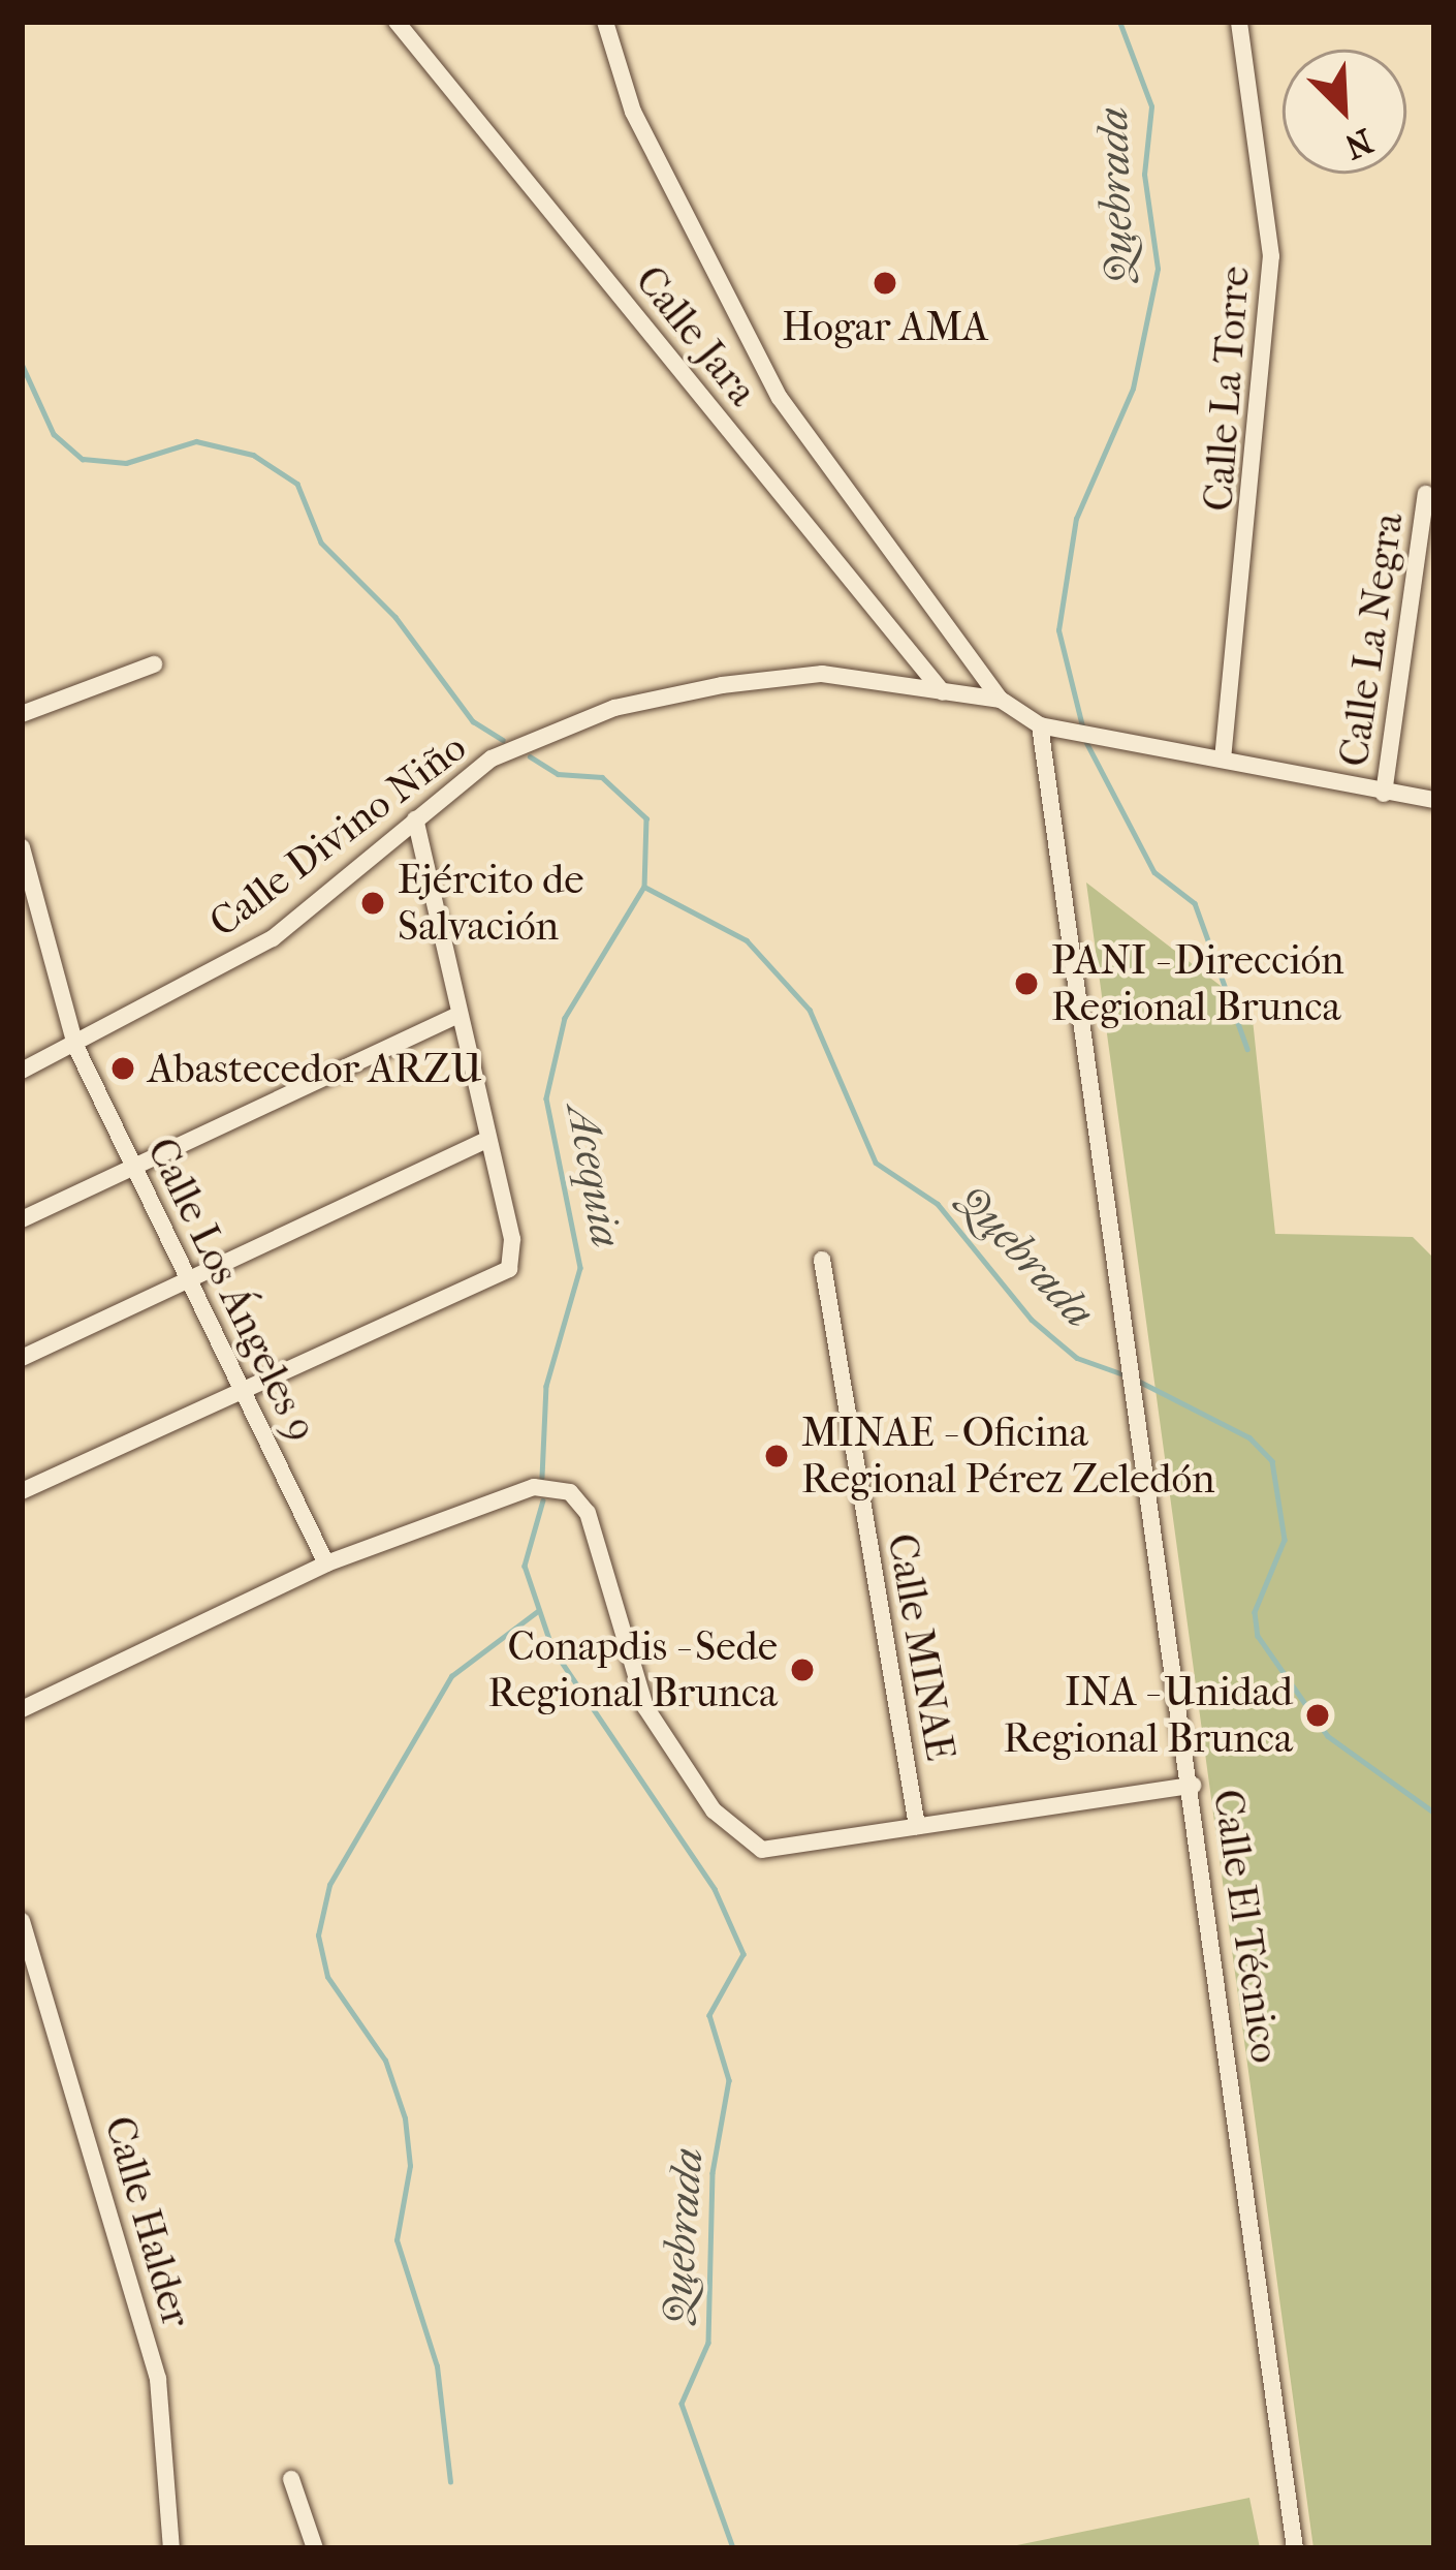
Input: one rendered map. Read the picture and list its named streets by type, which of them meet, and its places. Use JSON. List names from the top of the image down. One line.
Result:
{"streets":{"street":["Calle Jara","Calle La Torre","Calle La Negra","Calle Divino Niño","Calle Los Ángeles 9","Calle MINAE","Calle El Técnico","Calle Halder"]},"crossings":[["Calle Jara","Calle Divino Niño"],["Calle La Torre","Calle Divino Niño"],["Calle La Negra","Calle Divino Niño"],["Calle Divino Niño","Calle Los Ángeles 9"],["Calle Divino Niño","Calle El Técnico"]],"water":["Quebrada","Acequia"],"places":["Hogar AMA","Ejército de Salvación","PANI - Dirección Regional Brunca","Abastecedor ARZU","MINAE - Oficina Regional Pérez Zeledón","Conapdis - Sede Regional Brunca","INA - Unidad Regional Brunca"],"north":"bottom right"}
